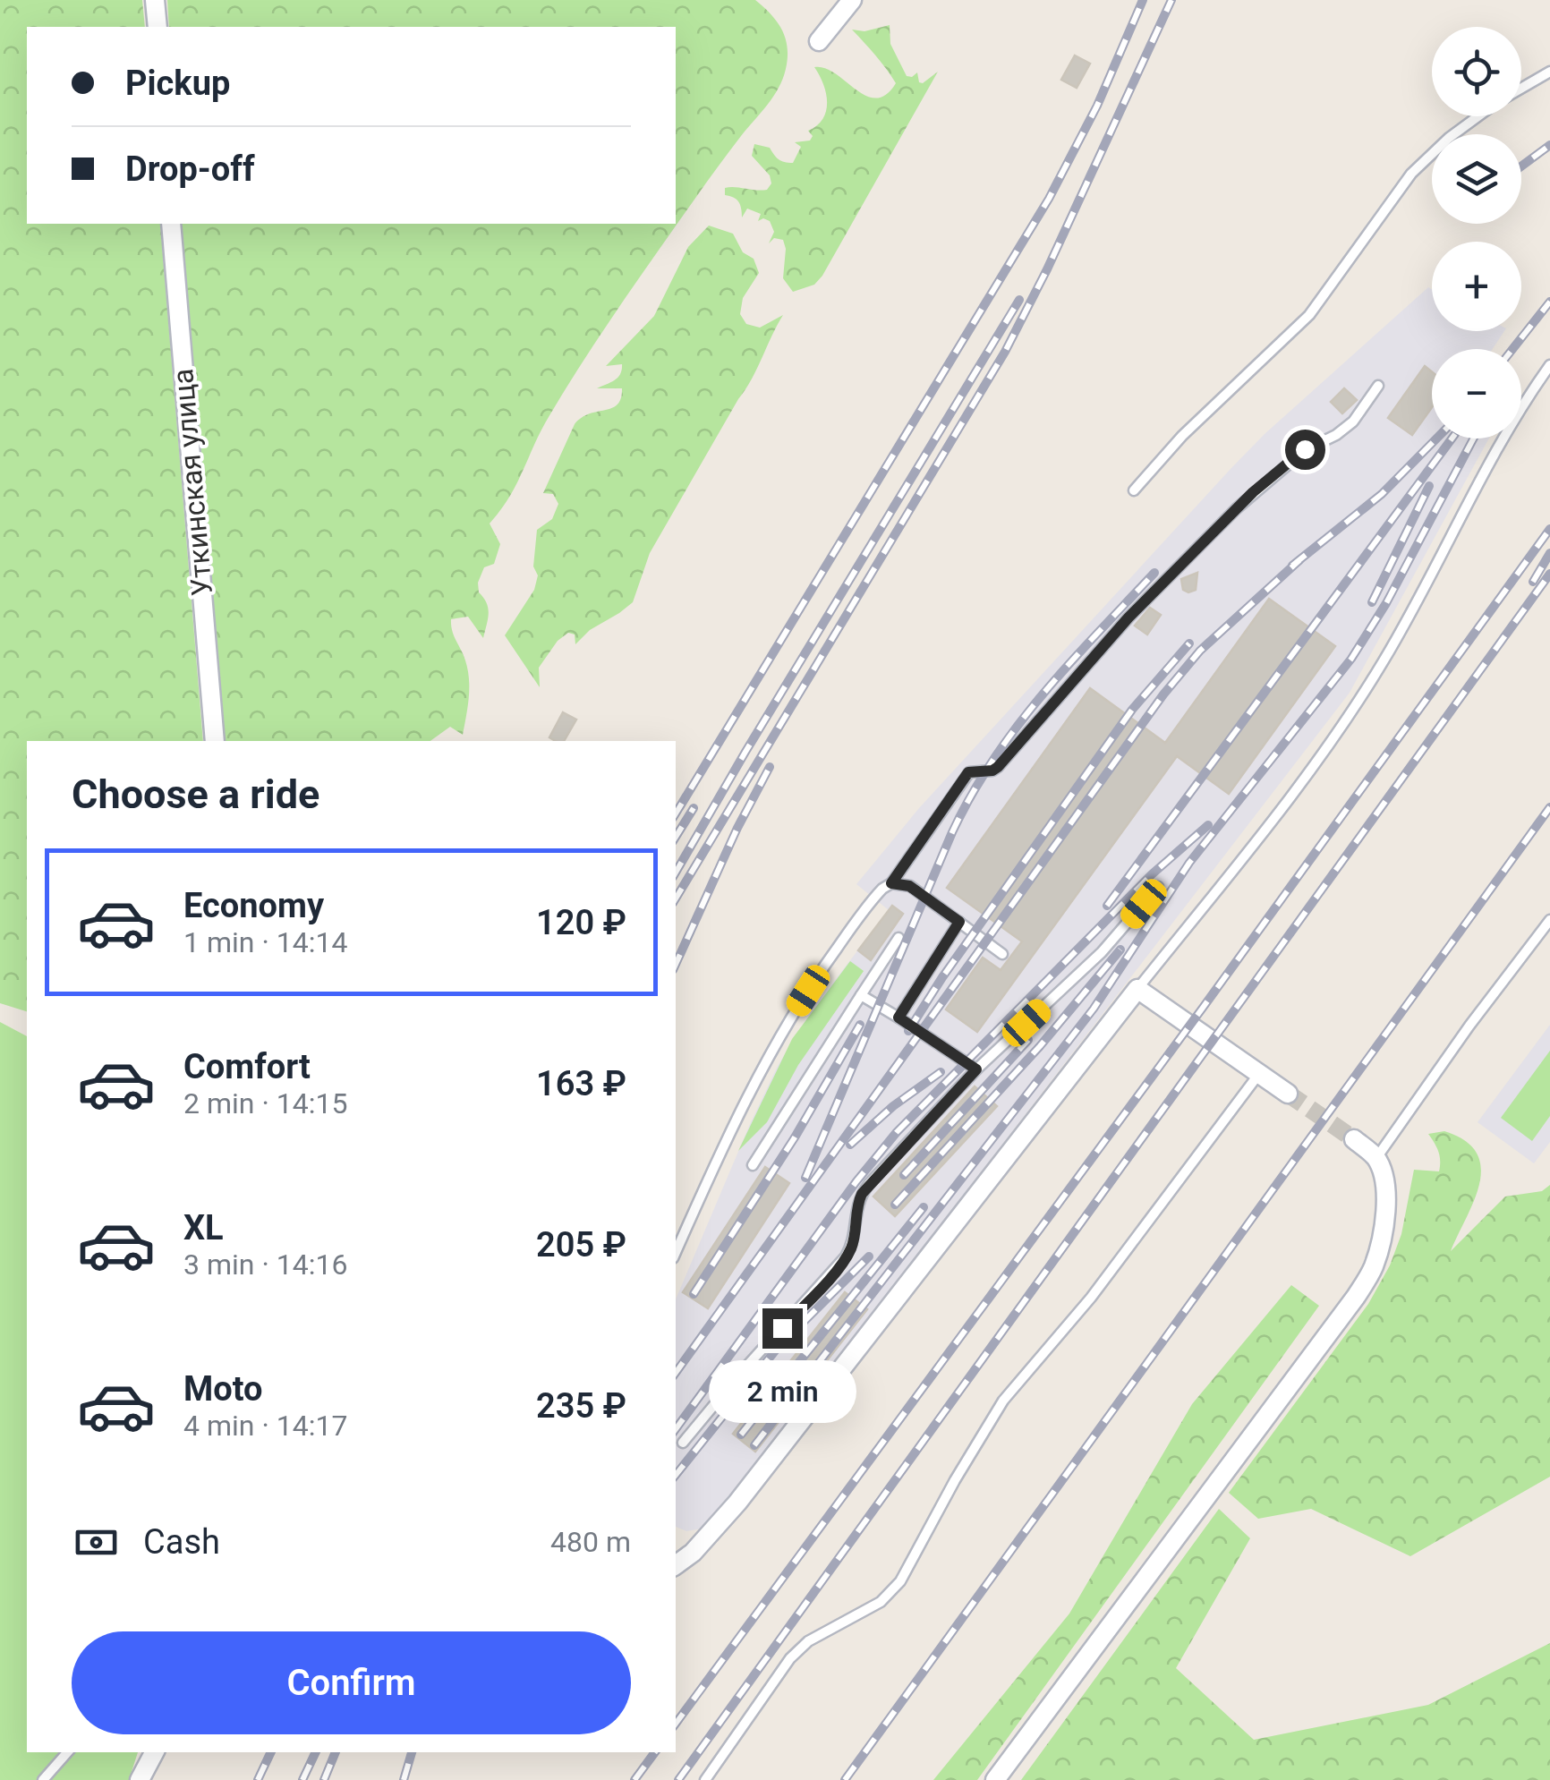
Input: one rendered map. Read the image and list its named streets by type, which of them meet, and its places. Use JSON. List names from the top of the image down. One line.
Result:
{"streets":{"street":["Уткинская улица"]},"page":{"map_buttons":["+","−"],"banner":["Pickup","Drop-off"],"heading":"Choose a ride","list":[{"name":"Economy","note":"1 min · 14:14","value":"120 ₽"},{"name":"Comfort","note":"2 min · 14:15","value":"163 ₽"},{"name":"XL","note":"3 min · 14:16","value":"205 ₽"},{"name":"Moto","note":"4 min · 14:17","value":"235 ₽"}],"bubble":"2 min","pay":["Cash","480 m"],"buttons":"Confirm"}}
